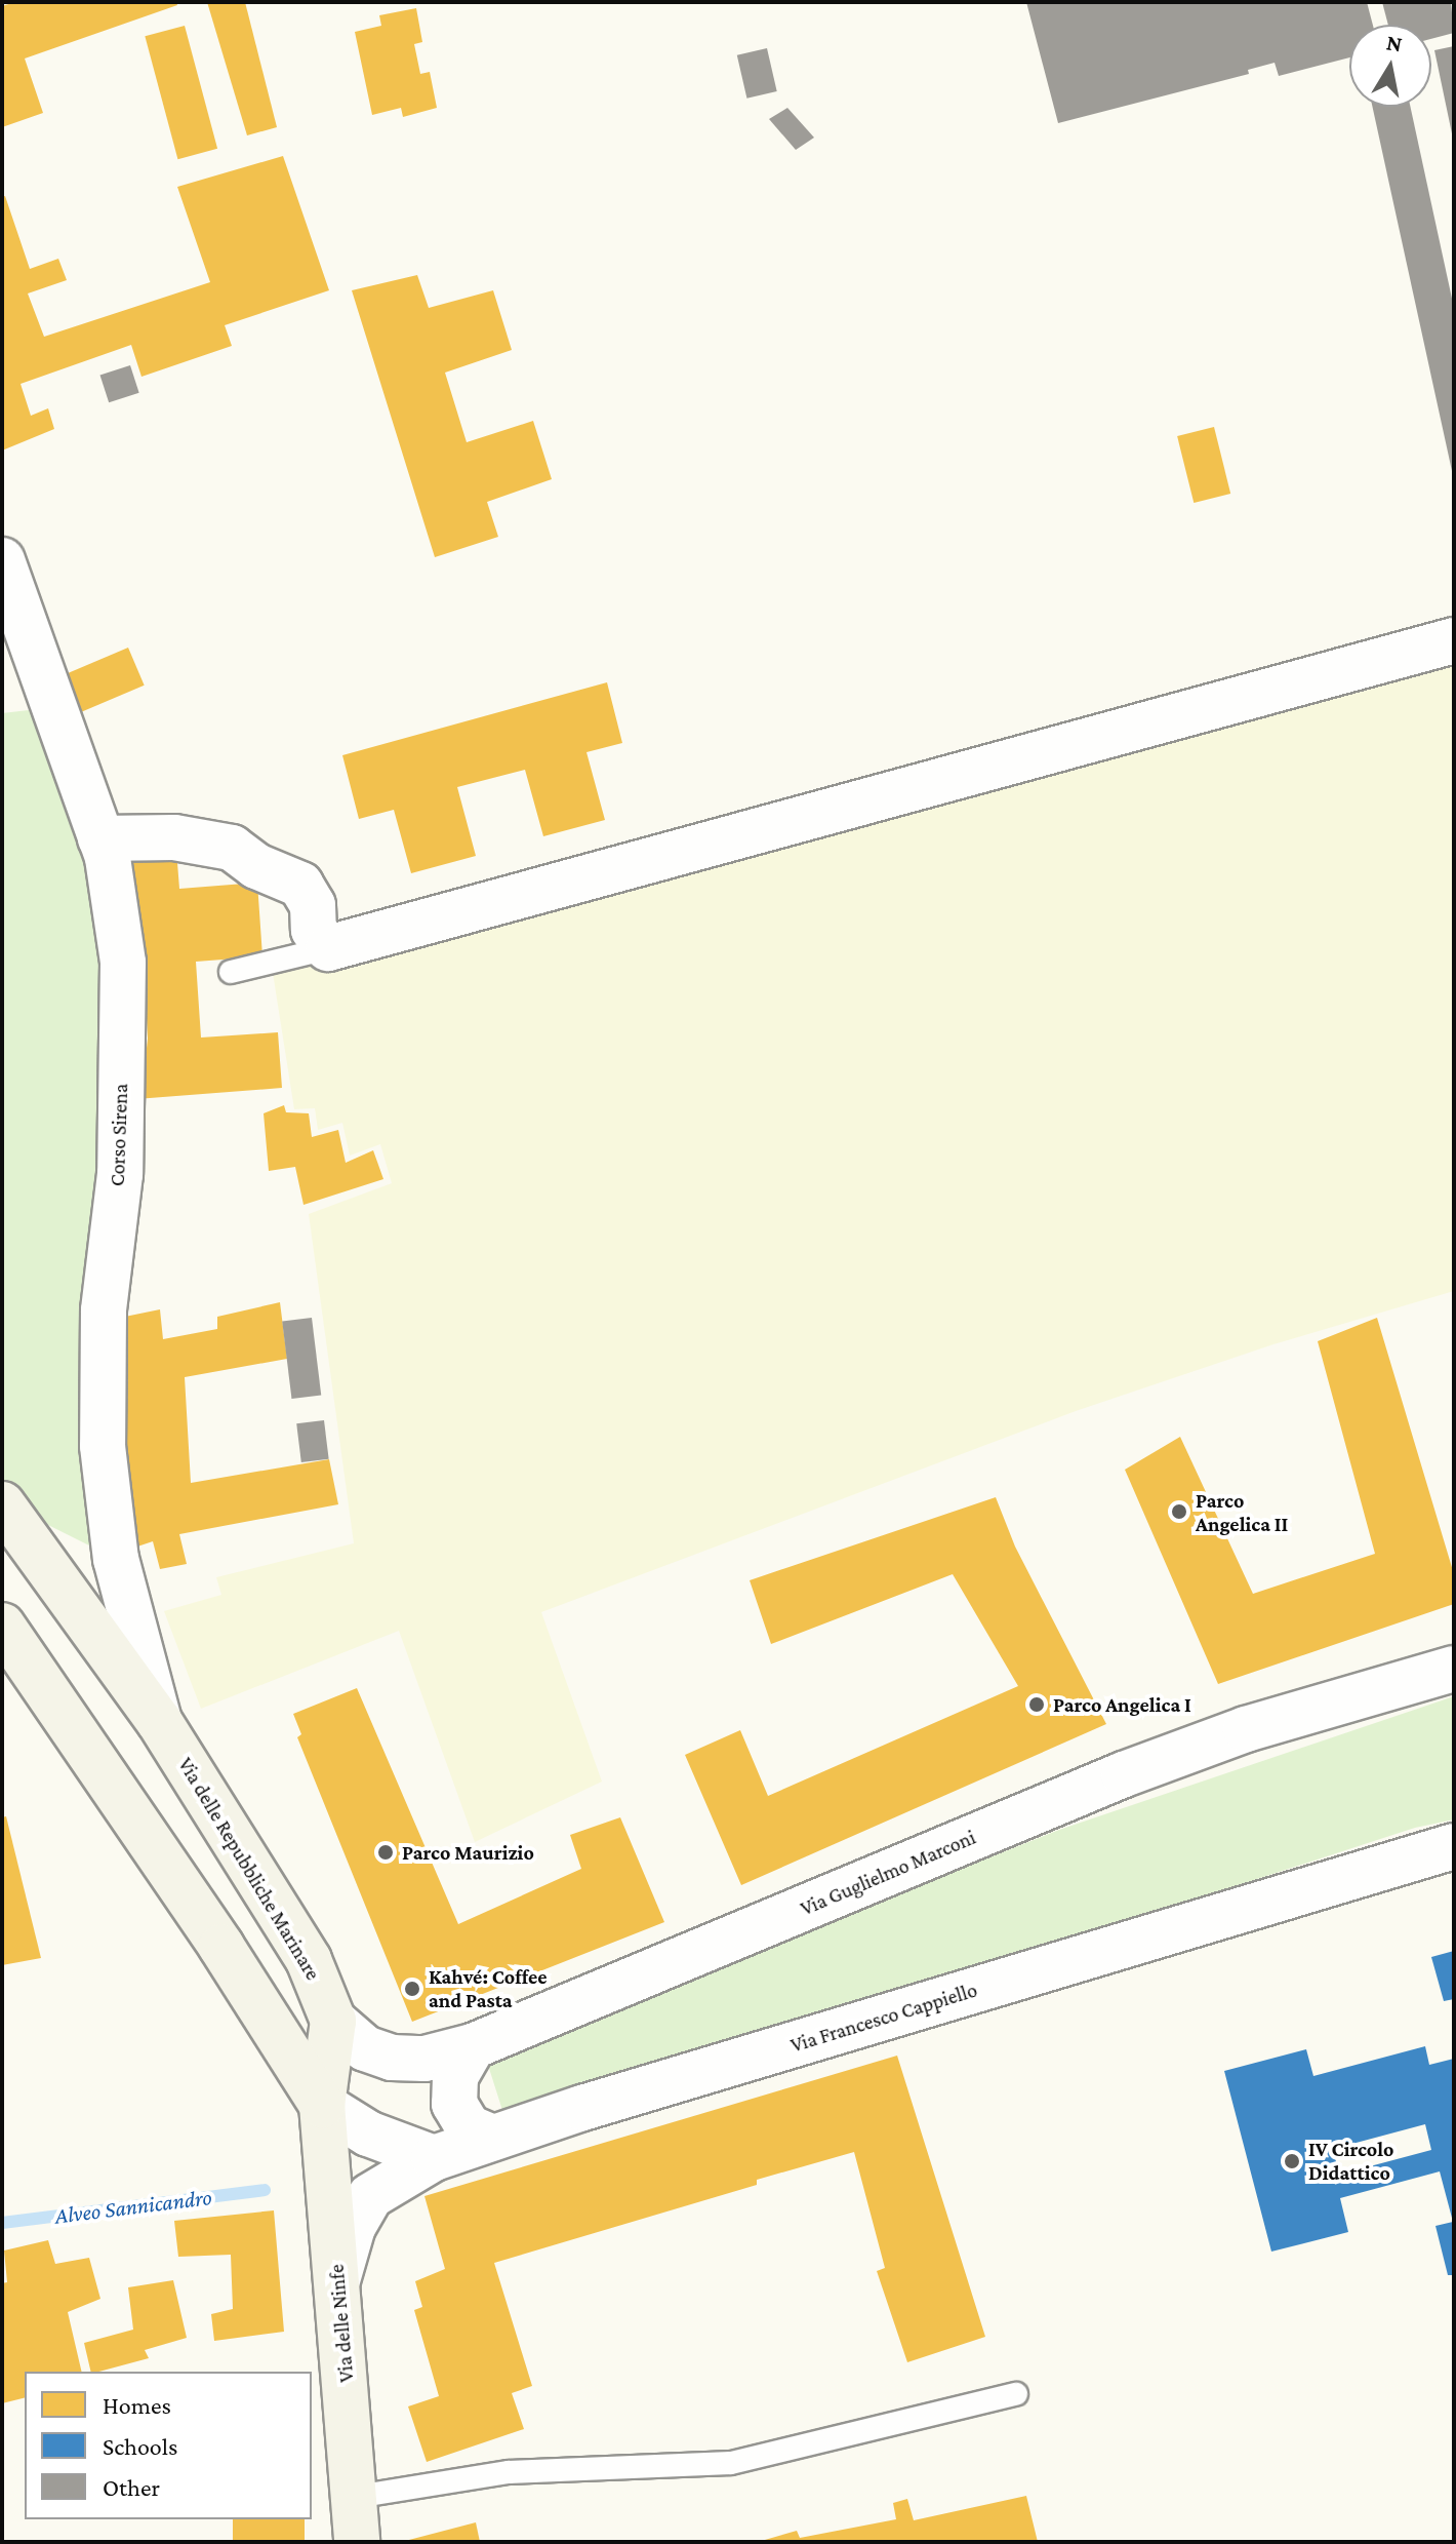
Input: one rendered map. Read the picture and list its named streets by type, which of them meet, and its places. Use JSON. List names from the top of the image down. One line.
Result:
{"streets":{"main road":["Via delle Repubbliche Marinare","Via delle Ninfe"],"street":["Corso Sirena","Via Guglielmo Marconi","Via Francesco Cappiello"]},"crossings":[["Corso Sirena","Via delle Repubbliche Marinare"],["Via delle Repubbliche Marinare","Via Guglielmo Marconi"],["Via delle Repubbliche Marinare","Via delle Ninfe"],["Via Francesco Cappiello","Via delle Ninfe"]],"water":["Alveo Sannicandro"],"places":["Parco Angelica II","Parco Angelica I","Parco Maurizio","Kahvé: Coffee and Pasta","IV Circolo Didattico"],"legend":["Homes","Schools","Other"],"north":"top"}
